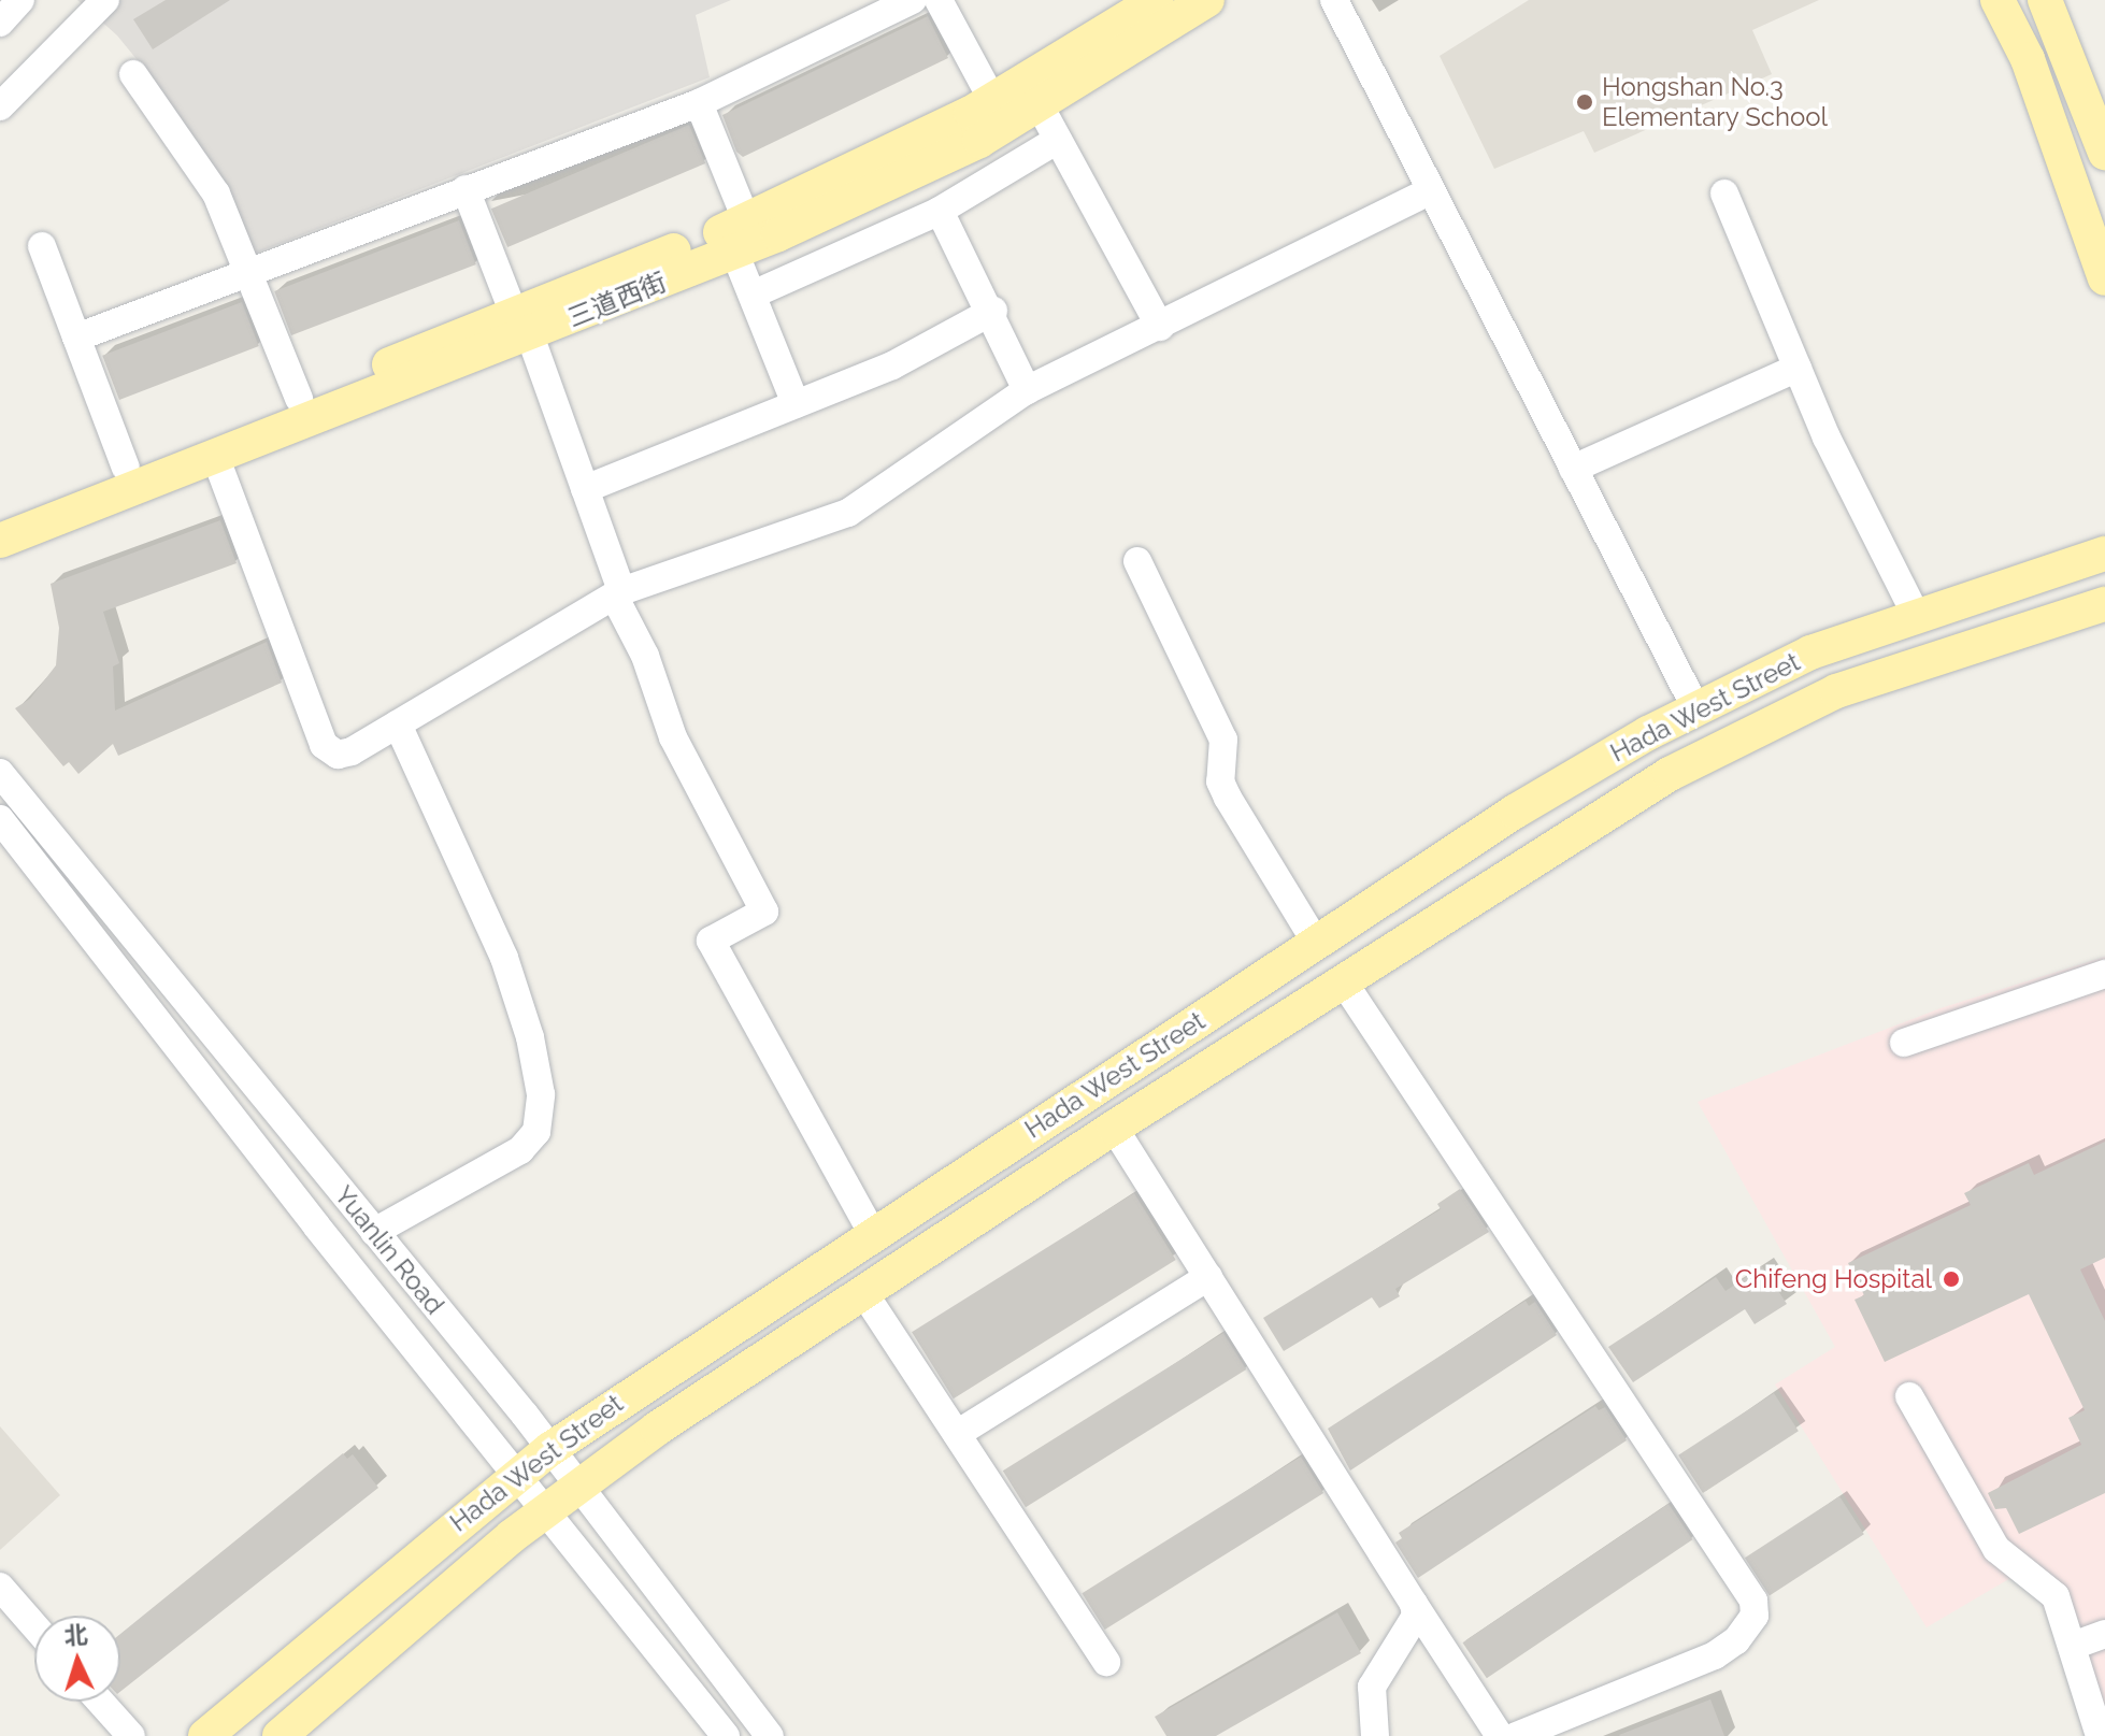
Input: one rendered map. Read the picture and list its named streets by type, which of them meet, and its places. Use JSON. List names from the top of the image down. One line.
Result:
{"streets":{"main road":["Hada West Street"],"street":["Yuanlin Road"]},"crossings":[["Hada West Street","Yuanlin Road"]],"places":["Hongshan No.3 Elementary School","Chifeng Hospital"],"north":"top"}
